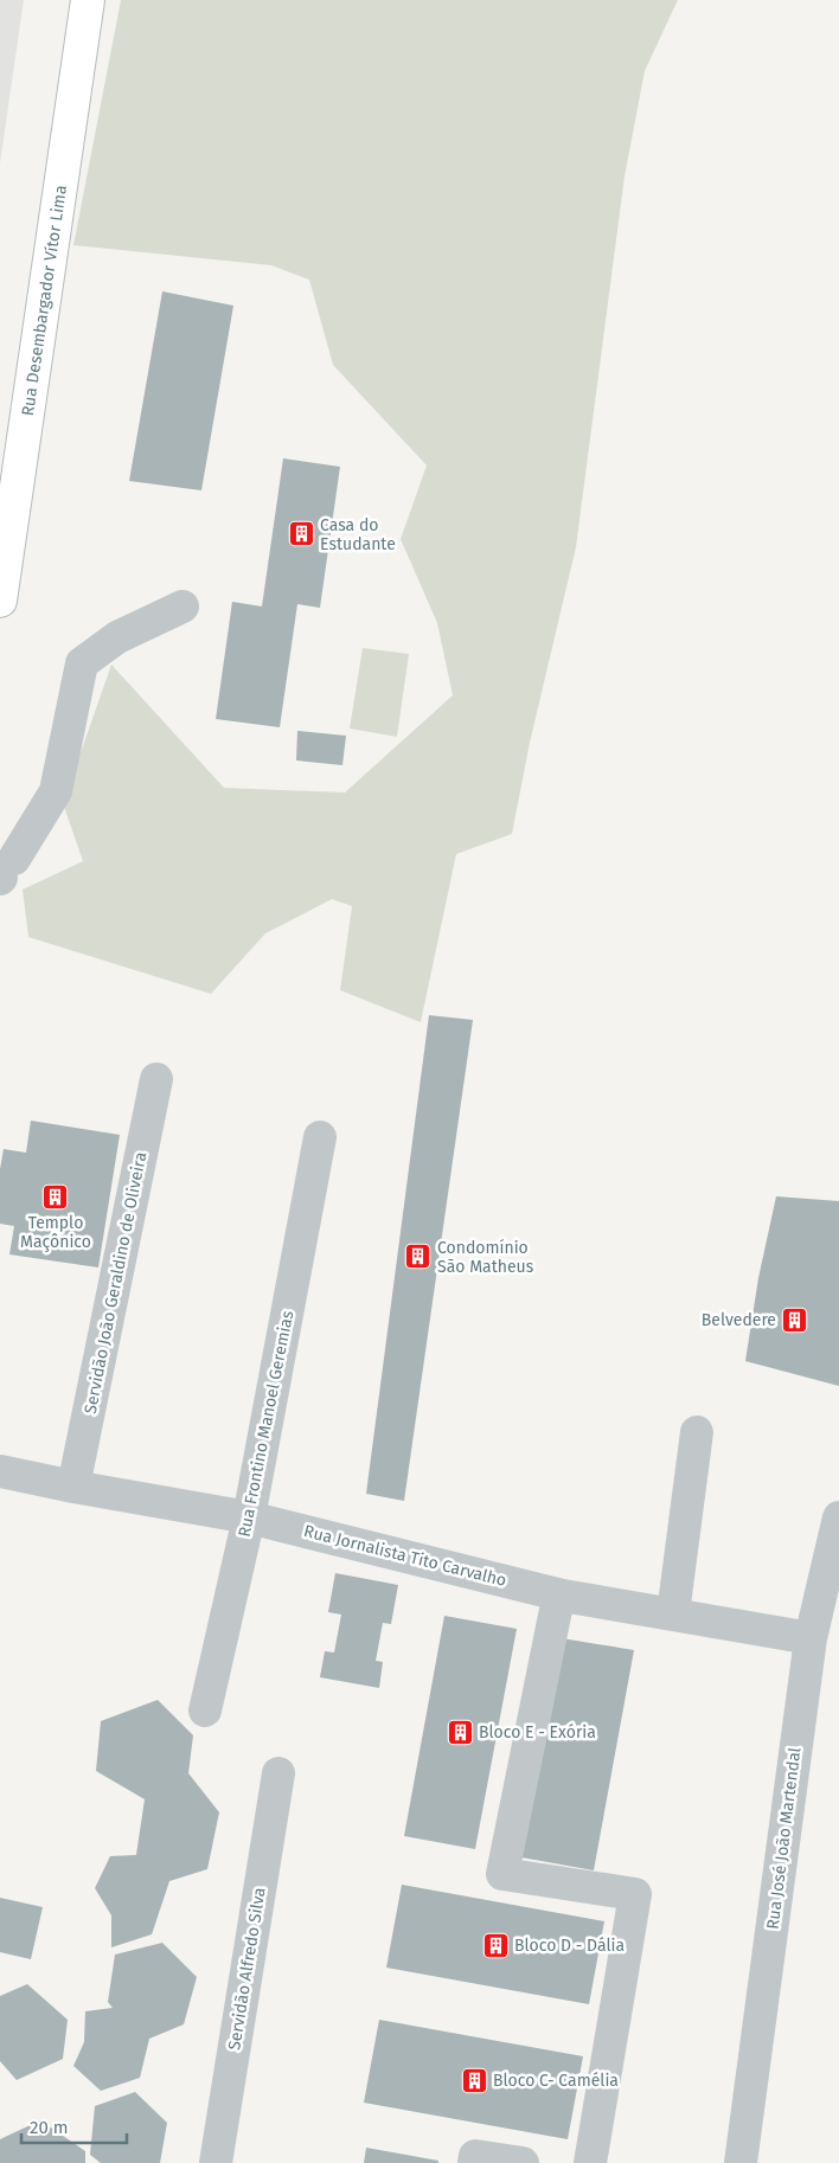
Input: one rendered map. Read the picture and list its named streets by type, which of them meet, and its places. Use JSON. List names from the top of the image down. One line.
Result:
{"streets":{"main road":["Rua Desembargador Vítor Lima"],"street":["Servidão João Geraldino de Oliveira","Rua Frontino Manoel Geremias","Rua Jornalista Tito Carvalho","Rua José João Martendal","Servidão Alfredo Silva"]},"crossings":[["Servidão João Geraldino de Oliveira","Rua Jornalista Tito Carvalho"],["Rua Frontino Manoel Geremias","Rua Jornalista Tito Carvalho"],["Rua Jornalista Tito Carvalho","Rua José João Martendal"]],"places":{"building":["Casa do Estudante","Templo Maçônico","Condomínio São Matheus","Belvedere","Bloco E - Exória","Bloco D - Dália","Bloco C- Camélia"]},"scale_bar":"20 m"}
